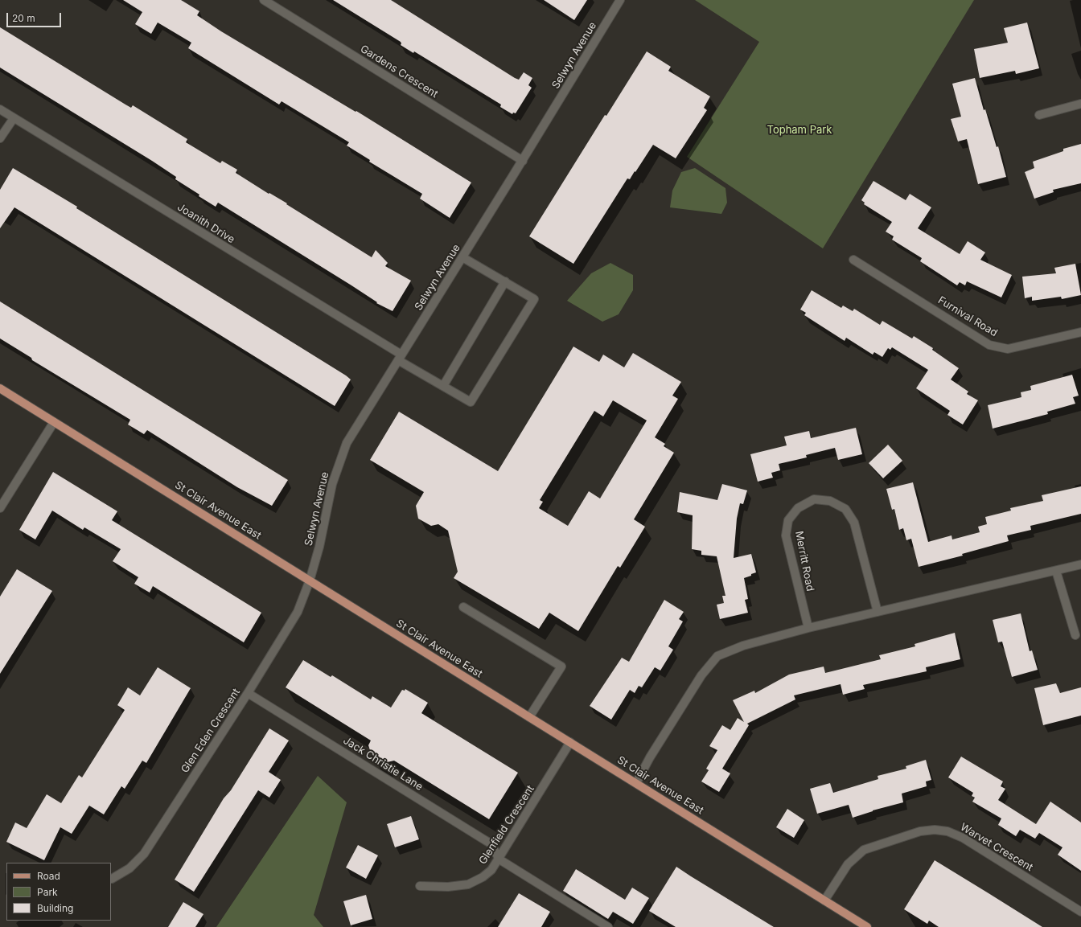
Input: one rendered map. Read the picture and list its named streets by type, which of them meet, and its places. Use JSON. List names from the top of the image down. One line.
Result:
{"streets":{"main road":["St Clair Avenue East"],"street":["Selwyn Avenue","Gardens Crescent","Joanith Drive","Furnival Road","Merritt Road","Glen Eden Crescent","Jack Christie Lane","Glenfield Crescent","Warvet Crescent"]},"crossings":[["Selwyn Avenue","Gardens Crescent"],["Selwyn Avenue","Joanith Drive"],["Selwyn Avenue","St Clair Avenue East"],["Selwyn Avenue","Glen Eden Crescent"],["St Clair Avenue East","Glen Eden Crescent"],["St Clair Avenue East","Glenfield Crescent"],["St Clair Avenue East","Warvet Crescent"],["Glen Eden Crescent","Jack Christie Lane"],["Jack Christie Lane","Glenfield Crescent"]],"parks":["Topham Park"],"legend":["Road","Park","Building"],"scale_bar":"20 m"}
